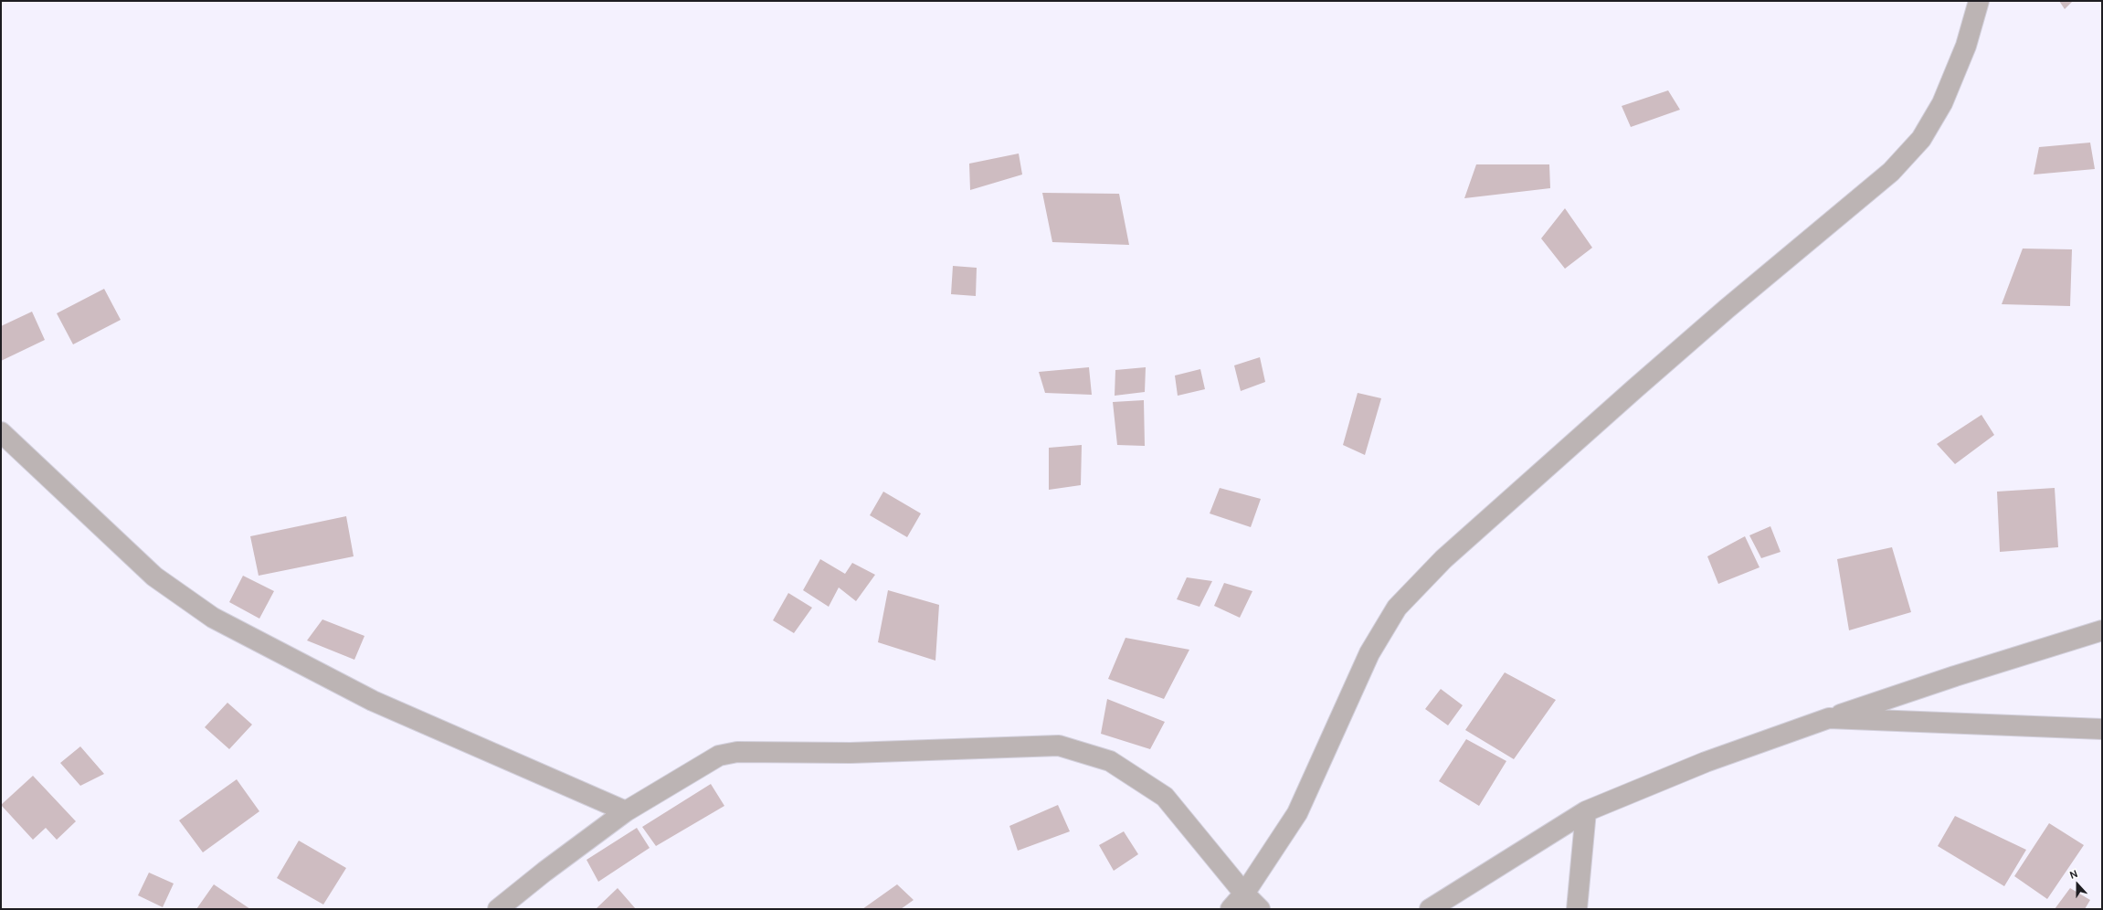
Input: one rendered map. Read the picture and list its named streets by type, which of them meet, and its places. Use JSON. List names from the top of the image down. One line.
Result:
{"north":"top"}
